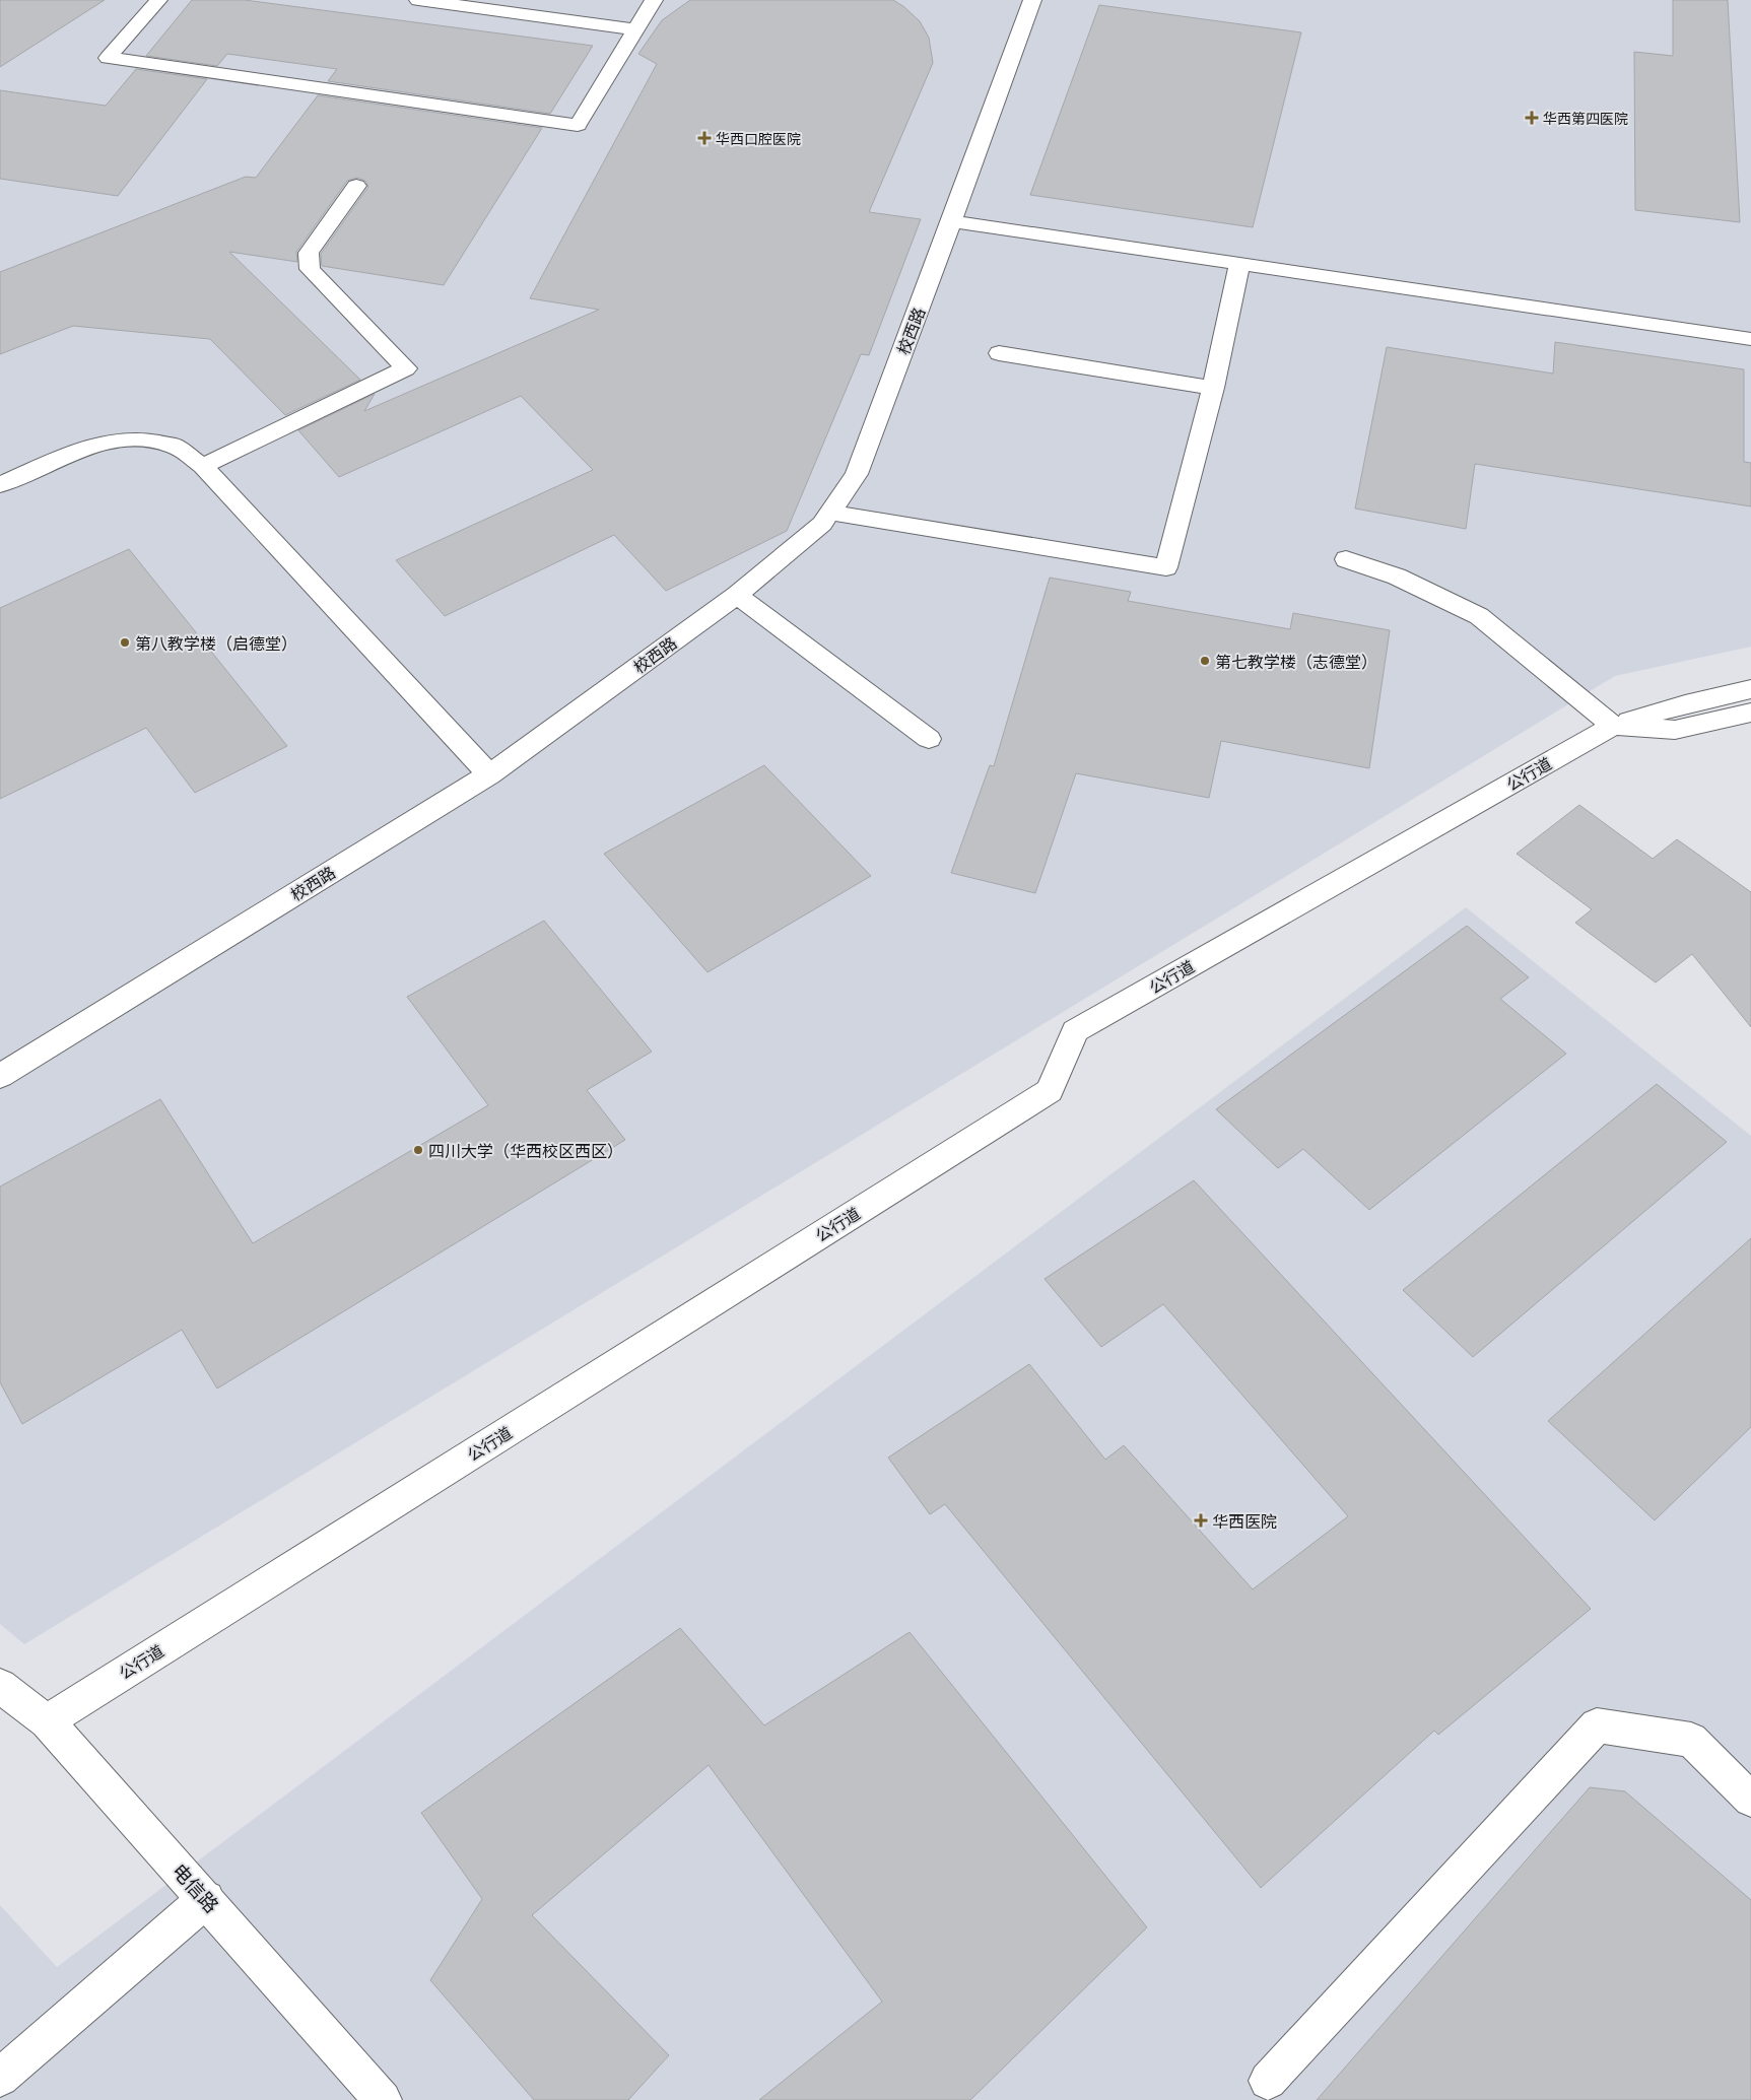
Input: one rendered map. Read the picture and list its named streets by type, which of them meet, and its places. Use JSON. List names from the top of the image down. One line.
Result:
{"streets":{"street":["校西路","公行道","电信路"]},"crossings":[["公行道","电信路"]],"places":{"health":["华西第四医院","华西口腔医院","华西医院"],"other":["第八教学楼（启德堂）","第七教学楼（志德堂）","四川大学（华西校区西区）"]}}
